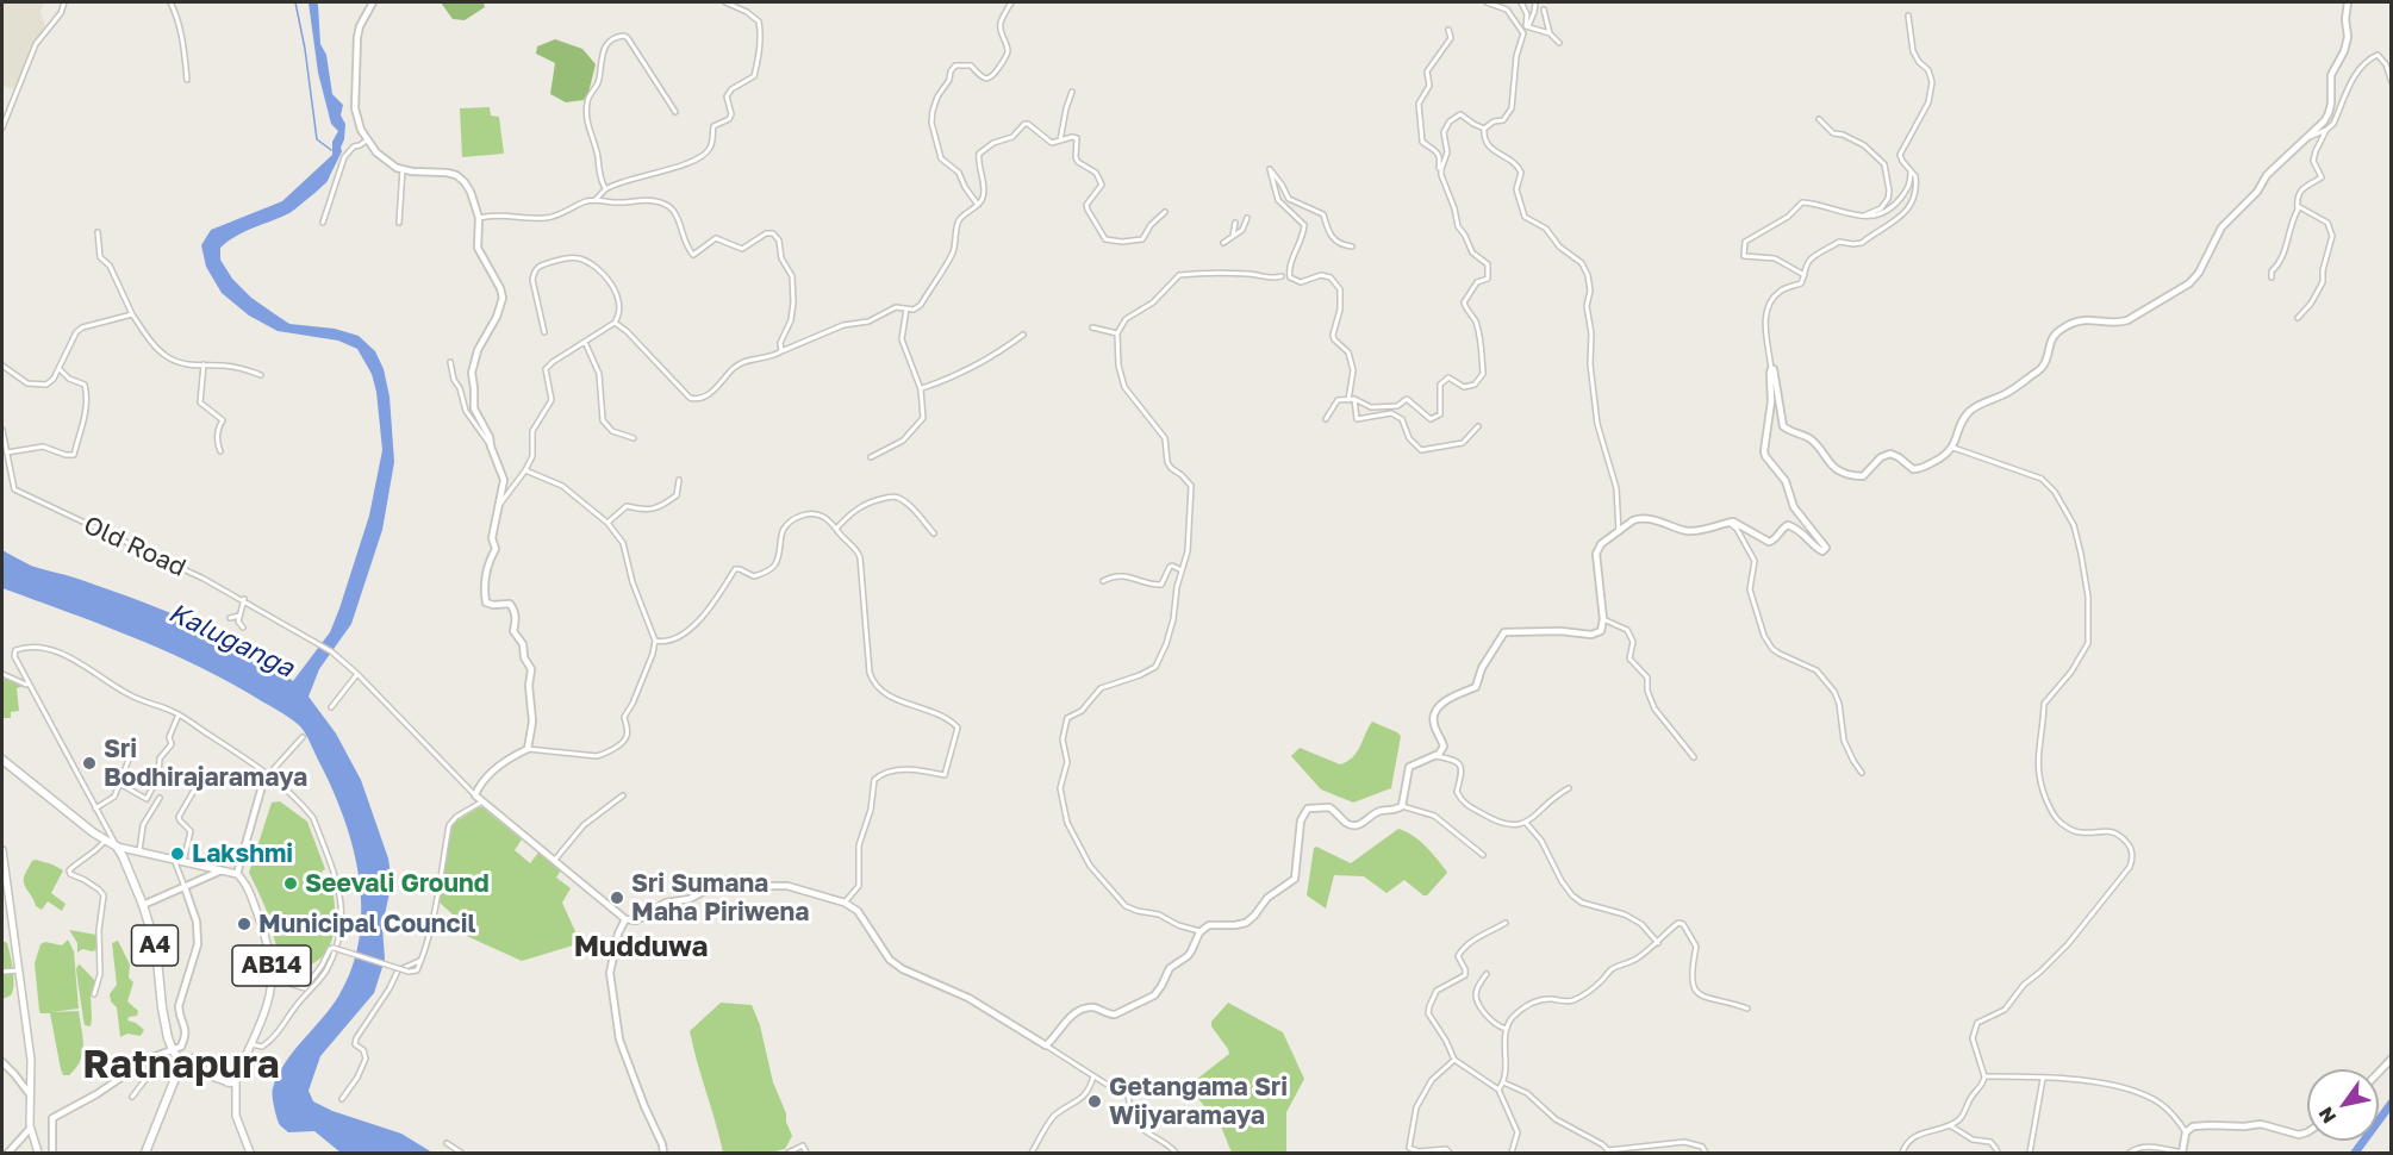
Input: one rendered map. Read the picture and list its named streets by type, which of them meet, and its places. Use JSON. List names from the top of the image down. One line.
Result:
{"streets":{"highway":["A4"],"main road":["AB14"],"street":["Old Road"]},"districts":["Mudduwa","Ratnapura"],"water":["Kaluganga"],"places":["Sri Bodhirajaramaya","Lakshmi","Seevali Ground","Sri Sumana Maha Piriwena","Municipal Council","Getangama Sri Wijyaramaya"],"north":"bottom left"}
